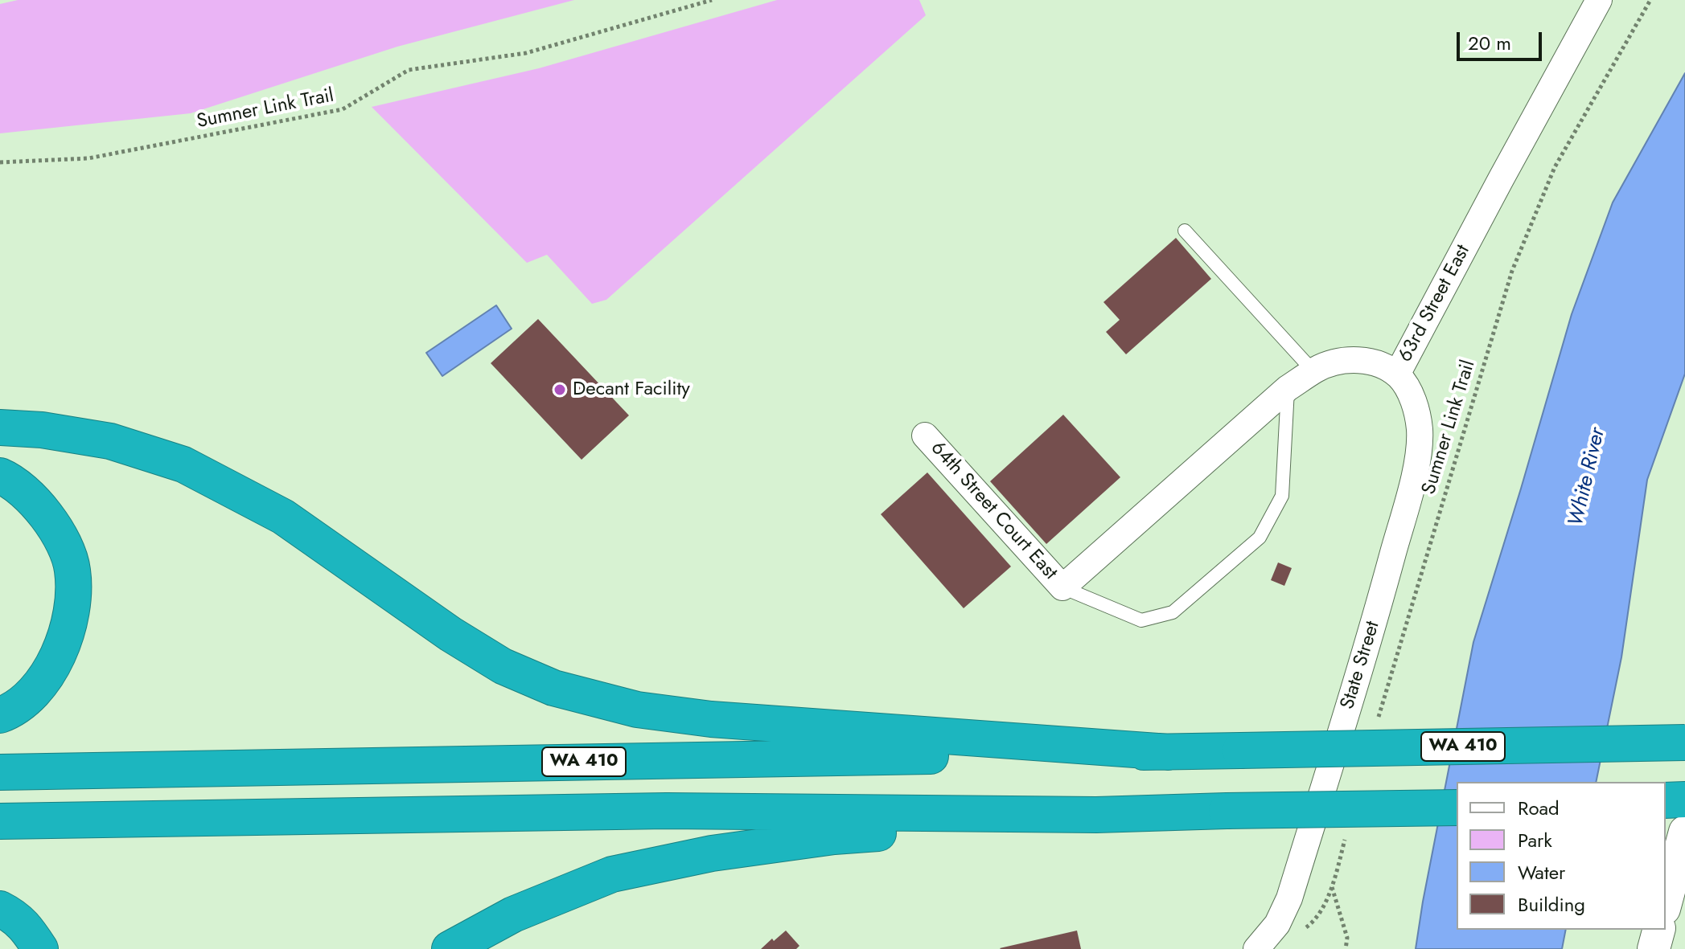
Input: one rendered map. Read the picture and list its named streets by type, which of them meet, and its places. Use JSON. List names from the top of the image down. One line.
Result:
{"streets":{"highway":["WA 410"],"street":["63rd Street East","64th Street Court East","State Street"],"path":["Sumner Link Trail"]},"crossings":[["63rd Street East","64th Street Court East"],["63rd Street East","State Street"]],"water":["White River"],"places":["Decant Facility"],"legend":["Road","Park","Water","Building"],"scale_bar":"20 m"}
